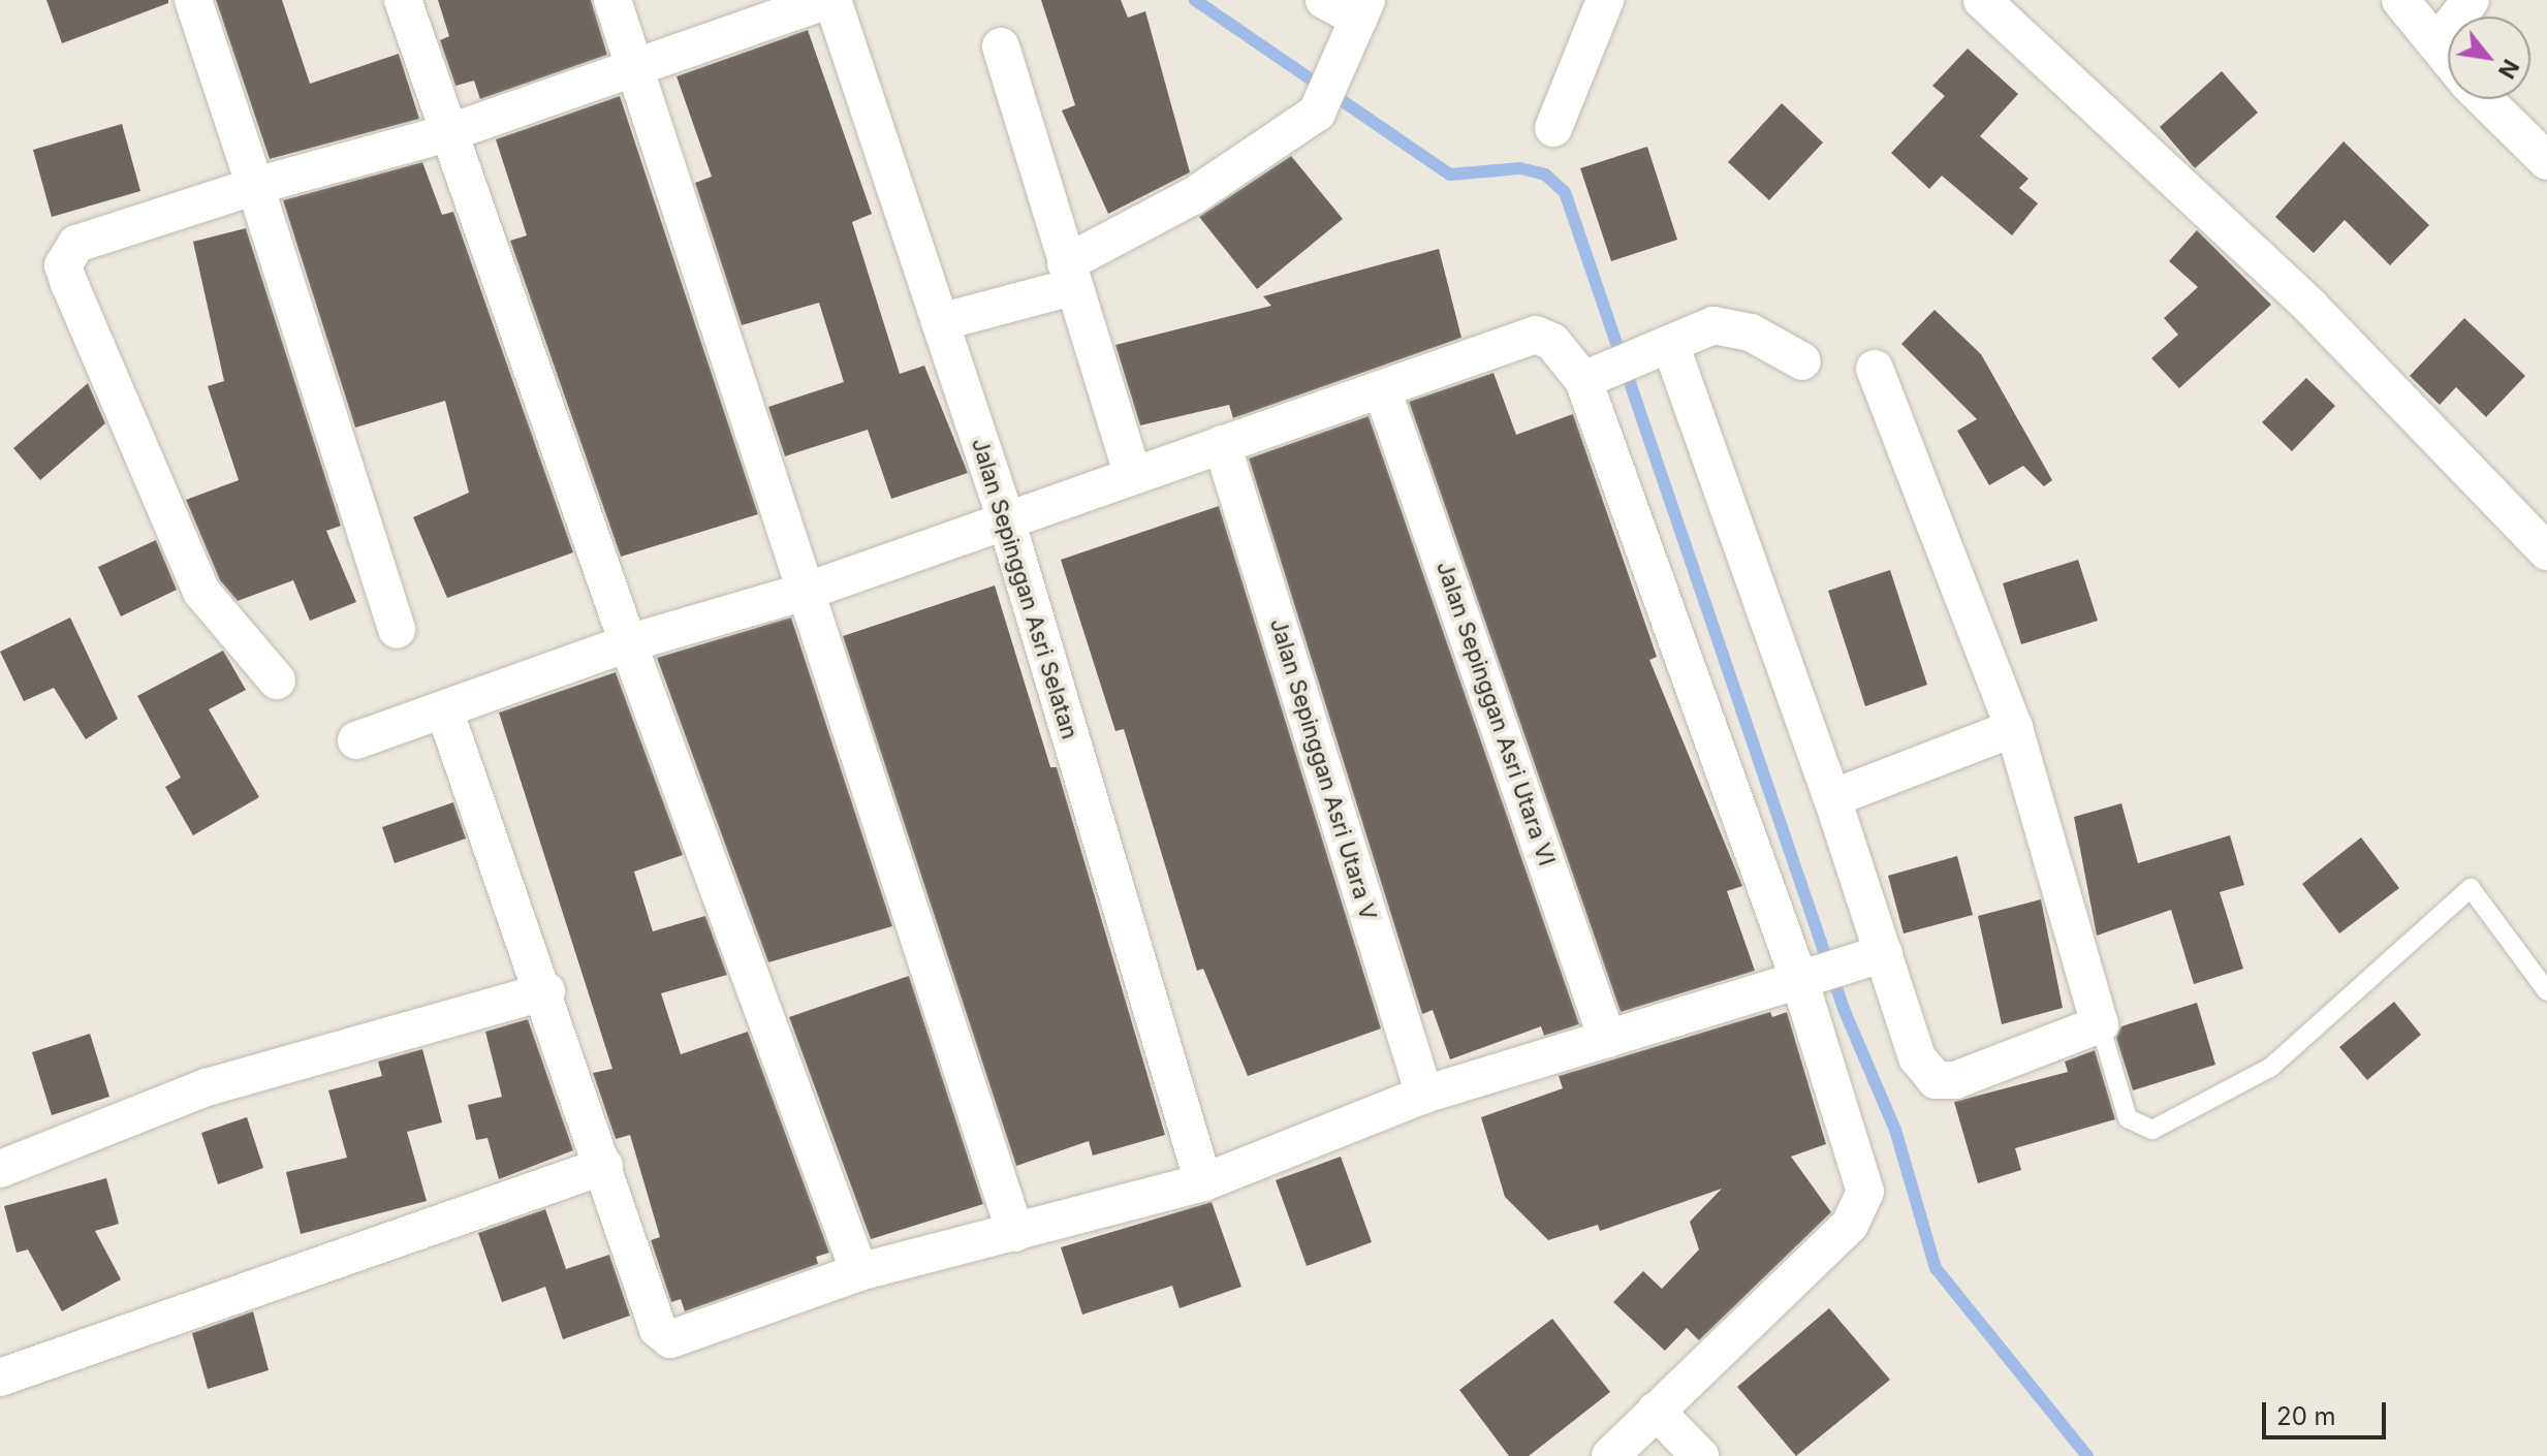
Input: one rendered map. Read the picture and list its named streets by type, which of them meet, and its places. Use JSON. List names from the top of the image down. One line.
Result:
{"streets":{"street":["Jalan Sepinggan Asri Selatan","Jalan Sepinggan Asri Utara VI","Jalan Sepinggan Asri Utara V"]},"scale_bar":"20 m","north":"bottom right"}
